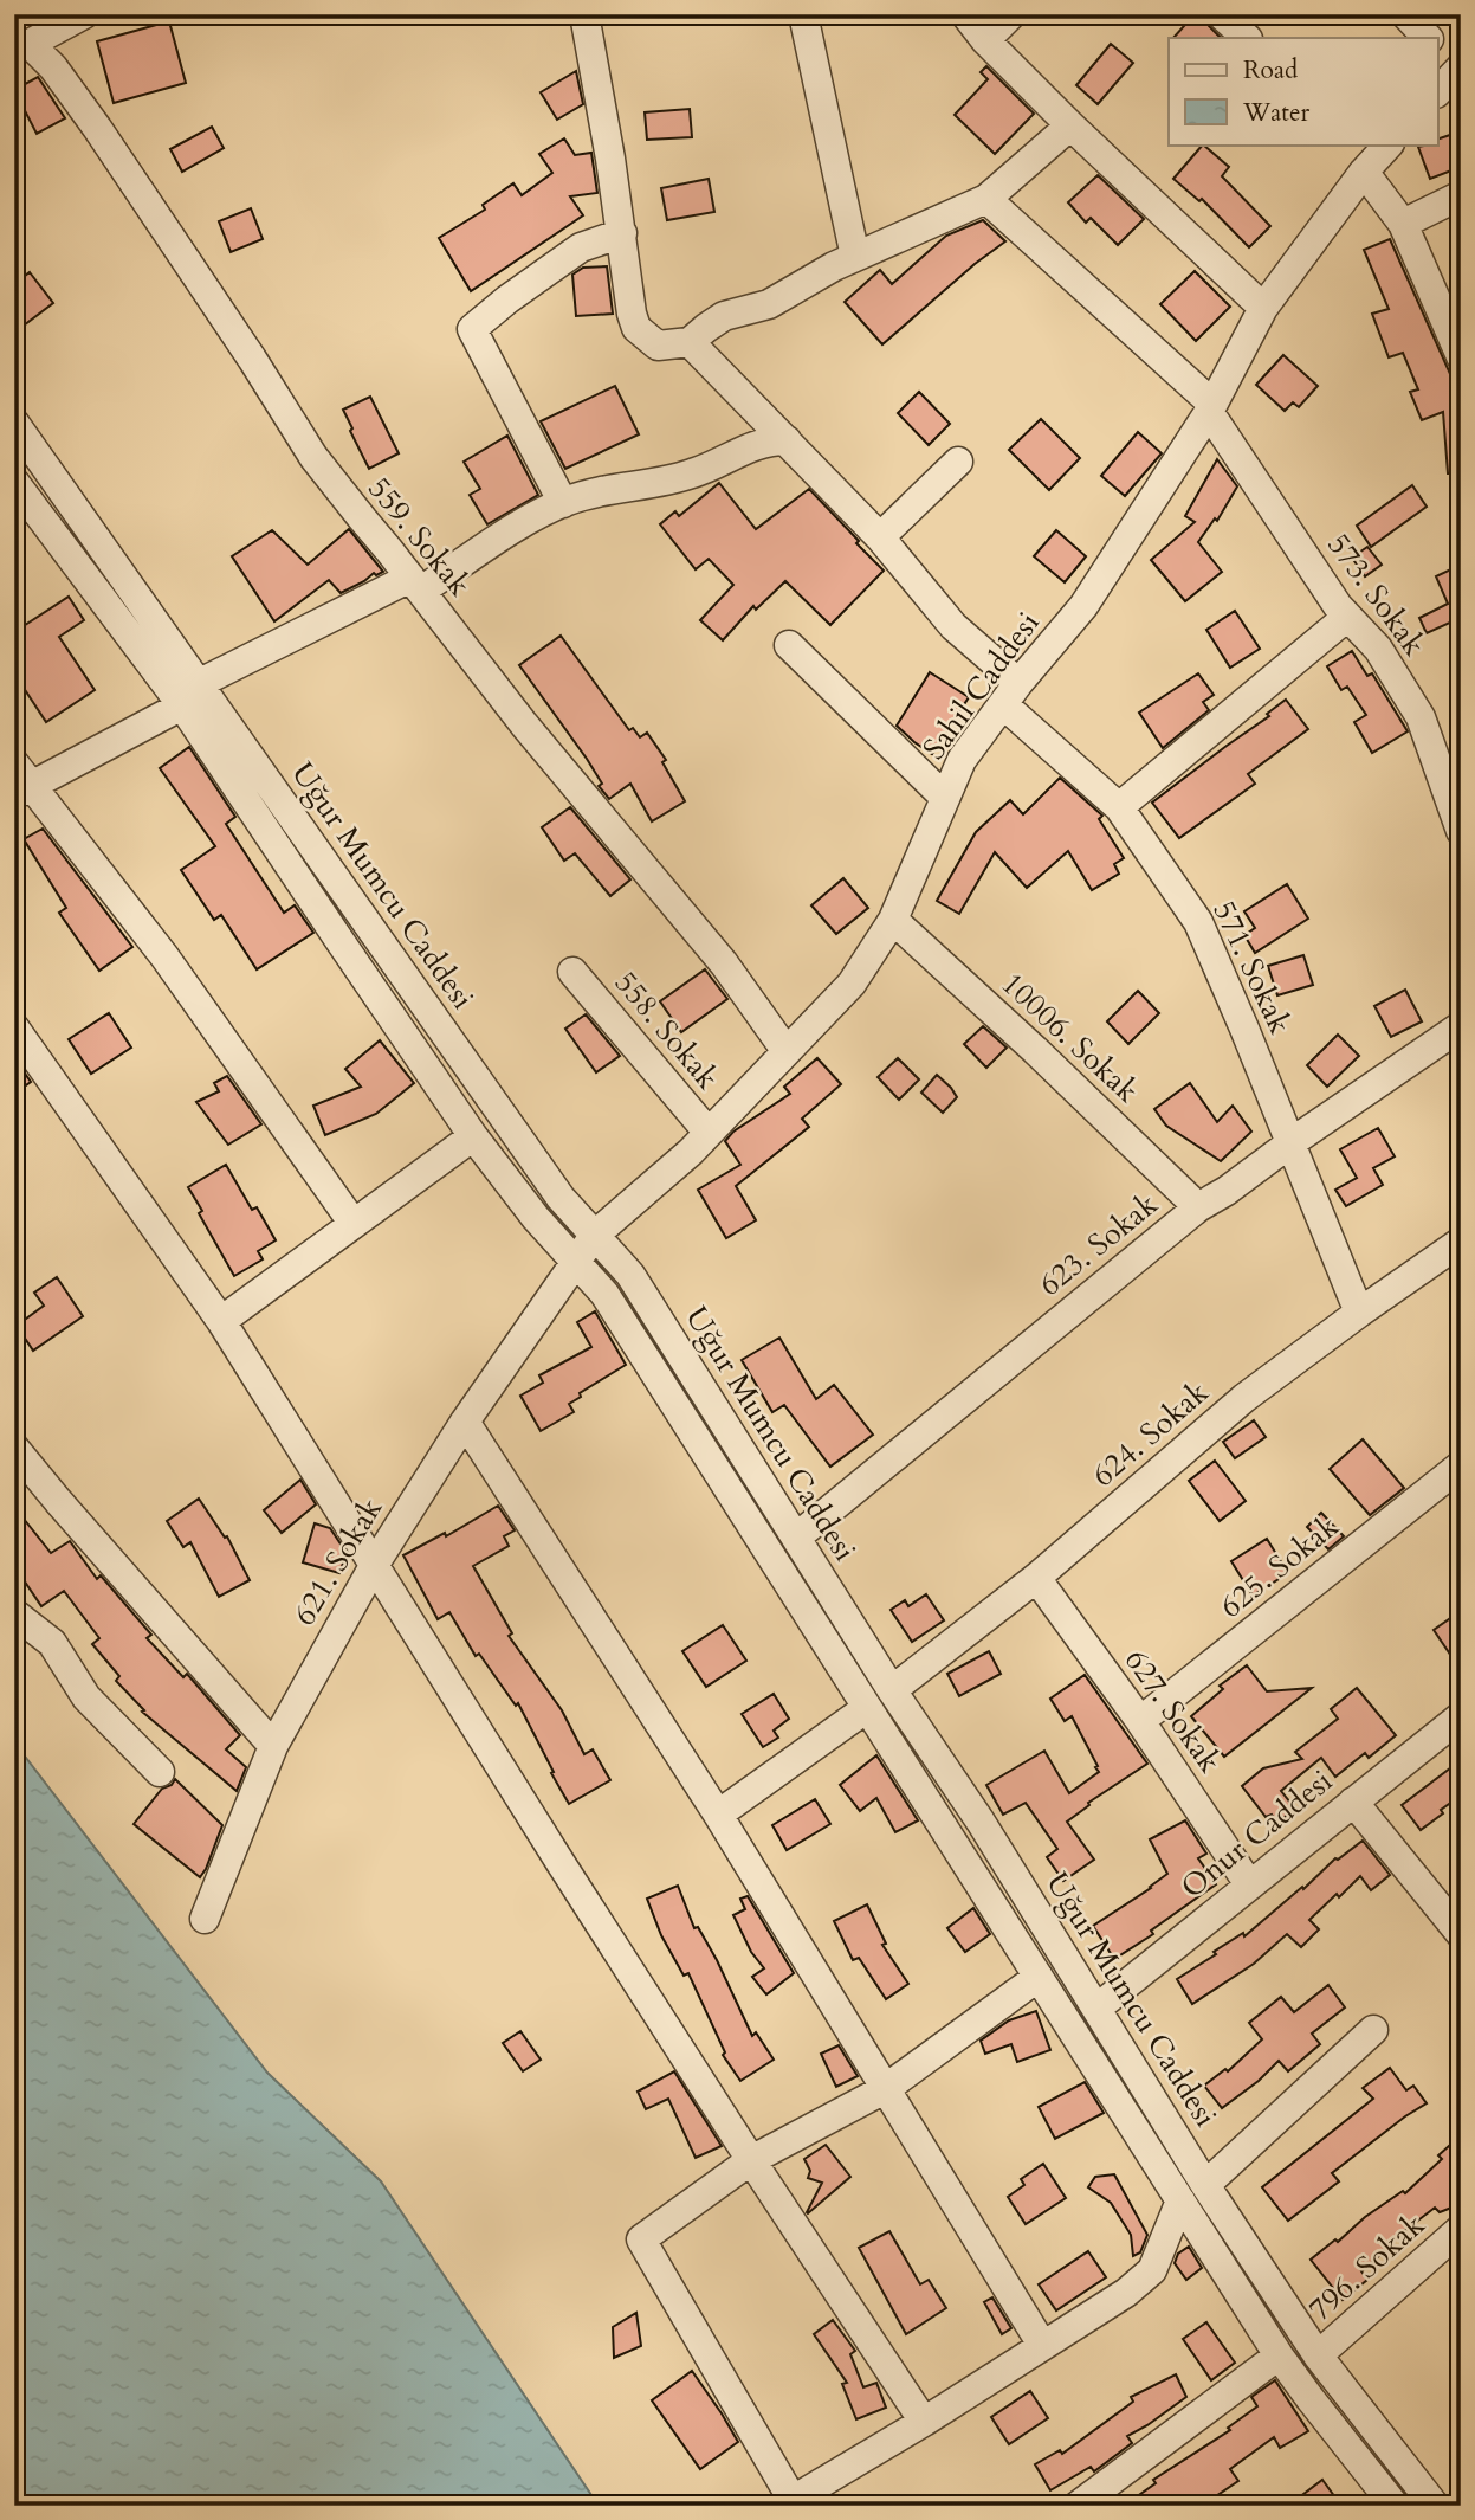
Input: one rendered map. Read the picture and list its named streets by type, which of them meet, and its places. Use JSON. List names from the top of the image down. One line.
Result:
{"streets":{"street":["559. Sokak","573. Sokak","Sahil Caddesi","Uğur Mumcu Caddesi","571. Sokak","558. Sokak","10006. Sokak","623. Sokak","624. Sokak","621. Sokak","625. Sokak","627. Sokak","Onur Caddesi","796. Sokak"]},"crossings":[["559. Sokak","Sahil Caddesi"],["573. Sokak","Sahil Caddesi"],["Sahil Caddesi","Uğur Mumcu Caddesi"],["Sahil Caddesi","571. Sokak"],["Sahil Caddesi","558. Sokak"],["Sahil Caddesi","10006. Sokak"],["Sahil Caddesi","621. Sokak"],["Uğur Mumcu Caddesi","623. Sokak"],["Uğur Mumcu Caddesi","624. Sokak"],["Uğur Mumcu Caddesi","621. Sokak"],["Uğur Mumcu Caddesi","Onur Caddesi"],["Uğur Mumcu Caddesi","796. Sokak"],["571. Sokak","623. Sokak"],["571. Sokak","624. Sokak"],["10006. Sokak","623. Sokak"],["624. Sokak","627. Sokak"],["625. Sokak","627. Sokak"],["627. Sokak","Onur Caddesi"]],"legend":["Road","Water"]}
